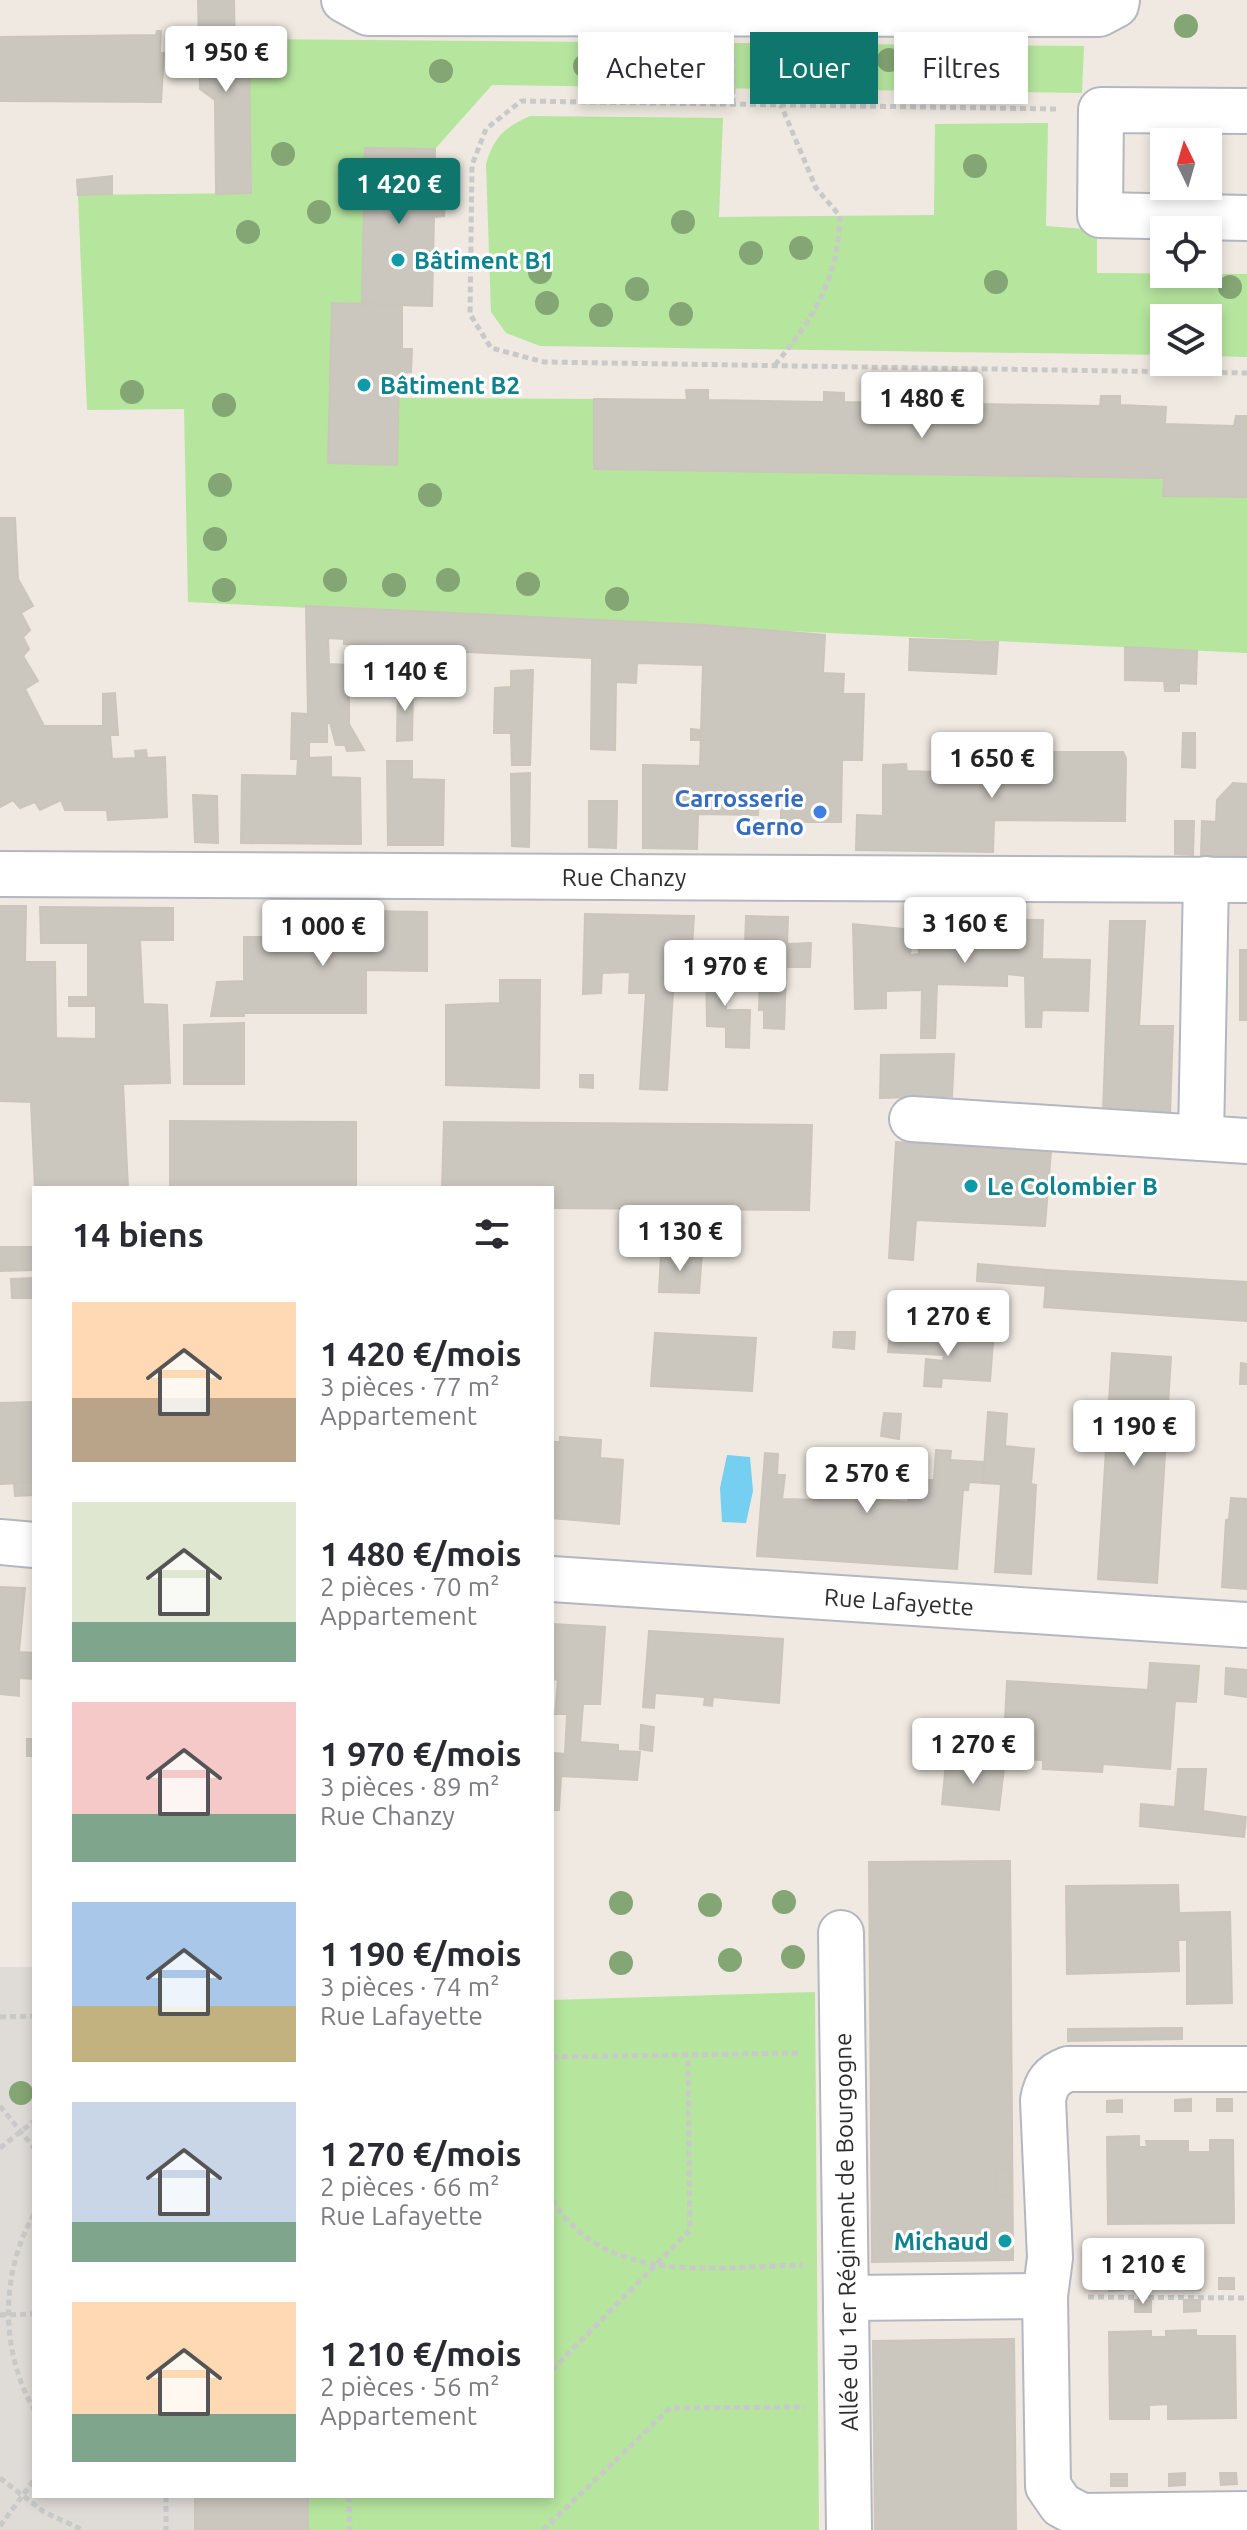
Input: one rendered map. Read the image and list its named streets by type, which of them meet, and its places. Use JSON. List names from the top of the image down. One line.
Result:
{"streets":{"street":["Rue Chanzy","Rue Lafayette","Allée du 1er Régiment de Bourgogne"]},"places":["Bâtiment B1","Bâtiment B2","Carrosserie Gerno","Le Colombier B","Michaud"],"north":"top","page":{"price":["1 950 €","1 420 €","1 480 €","1 140 €","1 650 €","3 160 €","1 000 €","1 970 €","1 130 €","1 270 €","1 190 €","2 570 €","1 270 €","1 210 €"],"chip":["Acheter","Louer","Filtres"],"heading":"14 biens","list":[{"name":"1 420 €/mois","note":"3 pièces · 77 m² · Appartement"},{"name":"1 480 €/mois","note":"2 pièces · 70 m² · Appartement"},{"name":"1 970 €/mois","note":"3 pièces · 89 m² · Rue Chanzy"},{"name":"1 190 €/mois","note":"3 pièces · 74 m² · Rue Lafayette"},{"name":"1 270 €/mois","note":"2 pièces · 66 m² · Rue Lafayette"},{"name":"1 210 €/mois","note":"2 pièces · 56 m² · Appartement"}]}}
